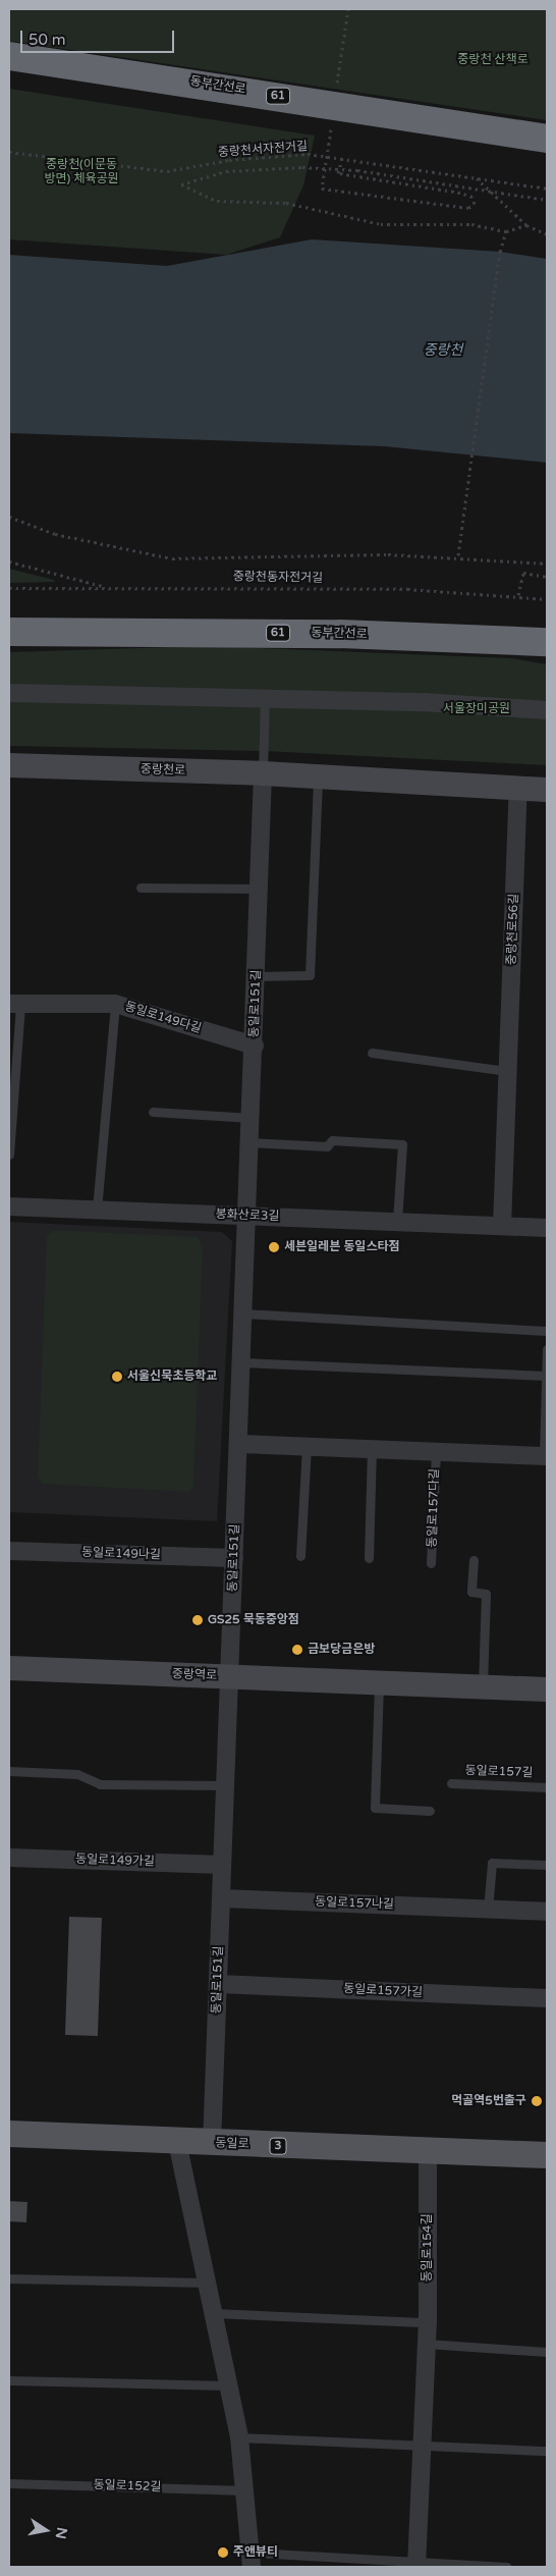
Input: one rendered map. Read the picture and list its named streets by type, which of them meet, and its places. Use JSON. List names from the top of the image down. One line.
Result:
{"streets":{"highway":["동부간선로","61"],"main road":["중랑천로","중랑역로","동일로","3"],"street":["중랑천로56길","동일로151길","동일로149다길","봉화산로3길","동일로157다길","동일로149나길","동일로149가길","동일로157나길","동일로157가길","동일로154길"],"lane":["동일로157길","동일로152길"],"path":["중랑천서자전거길","중랑천동자전거길"]},"crossings":[["중랑천로","중랑천로56길"],["중랑천로","동일로151길"],["중랑천로56길","봉화산로3길"],["동일로151길","동일로149다길"],["동일로151길","봉화산로3길"],["동일로151길","동일로157다길"],["동일로151길","동일로149나길"],["동일로151길","중랑역로"],["동일로151길","동일로149가길"],["동일로151길","동일로157나길"],["동일로151길","동일로157가길"],["동일로151길","동일로"],["동일로","동일로154길"]],"water":["중랑천"],"parks":["중랑천 산책로","중랑천(이문동 방면) 체육공원","서울장미공원"],"places":["세븐일레븐 동일스타점","서울신묵초등학교","GS25 묵동중앙점","금보당금은방","먹골역5번출구","주앤뷰티"],"scale_bar":"50 m","north":"right"}
